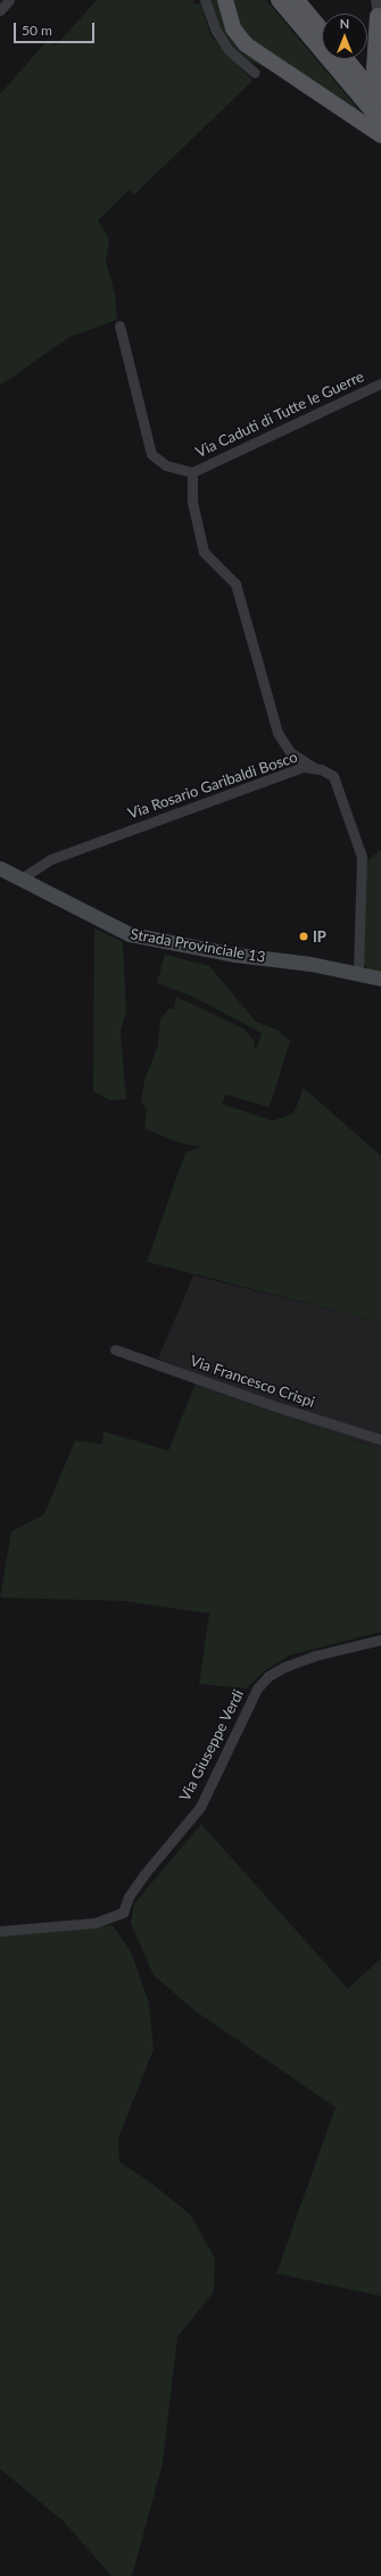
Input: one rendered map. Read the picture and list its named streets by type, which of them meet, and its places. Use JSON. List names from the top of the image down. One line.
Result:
{"streets":{"main road":["Strada Provinciale 13"],"street":["Via Caduti di Tutte le Guerre","Via Rosario Garibaldi Bosco","Via Francesco Crispi","Via Giuseppe Verdi"]},"crossings":[["Via Rosario Garibaldi Bosco","Strada Provinciale 13"]],"places":["IP"],"scale_bar":"50 m","north":"top"}
